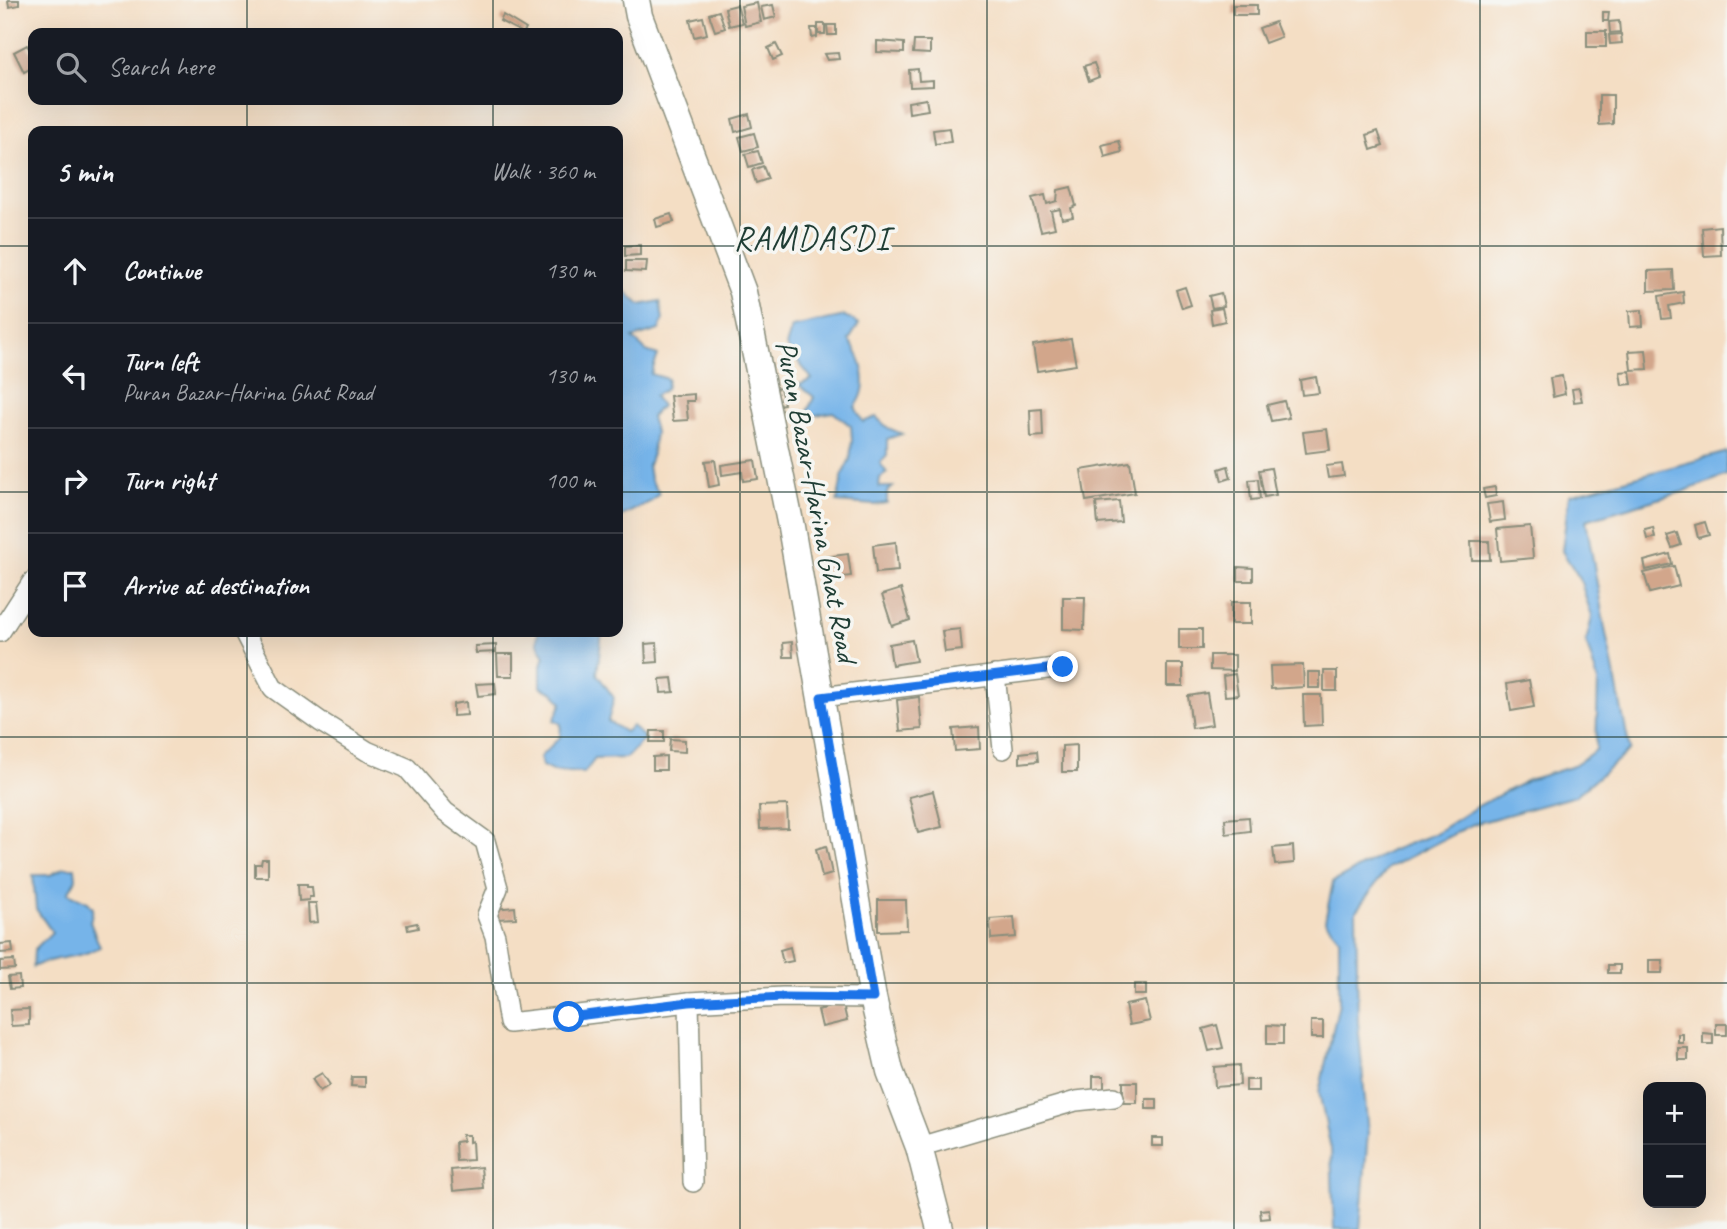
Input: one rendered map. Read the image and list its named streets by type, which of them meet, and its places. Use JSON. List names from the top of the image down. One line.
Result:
{"streets":{"main road":["Puran Bazar-Harina Ghat Road"]},"districts":["RAMDASDI"],"page":{"search":"Search here","heading":["5 min","Walk · 360 m"],"list":[["Continue","130 m"],["Turn left","Puran Bazar-Harina Ghat Road","130 m"],["Turn right","100 m"],"Arrive at destination"],"map_buttons":["+","−"]}}
